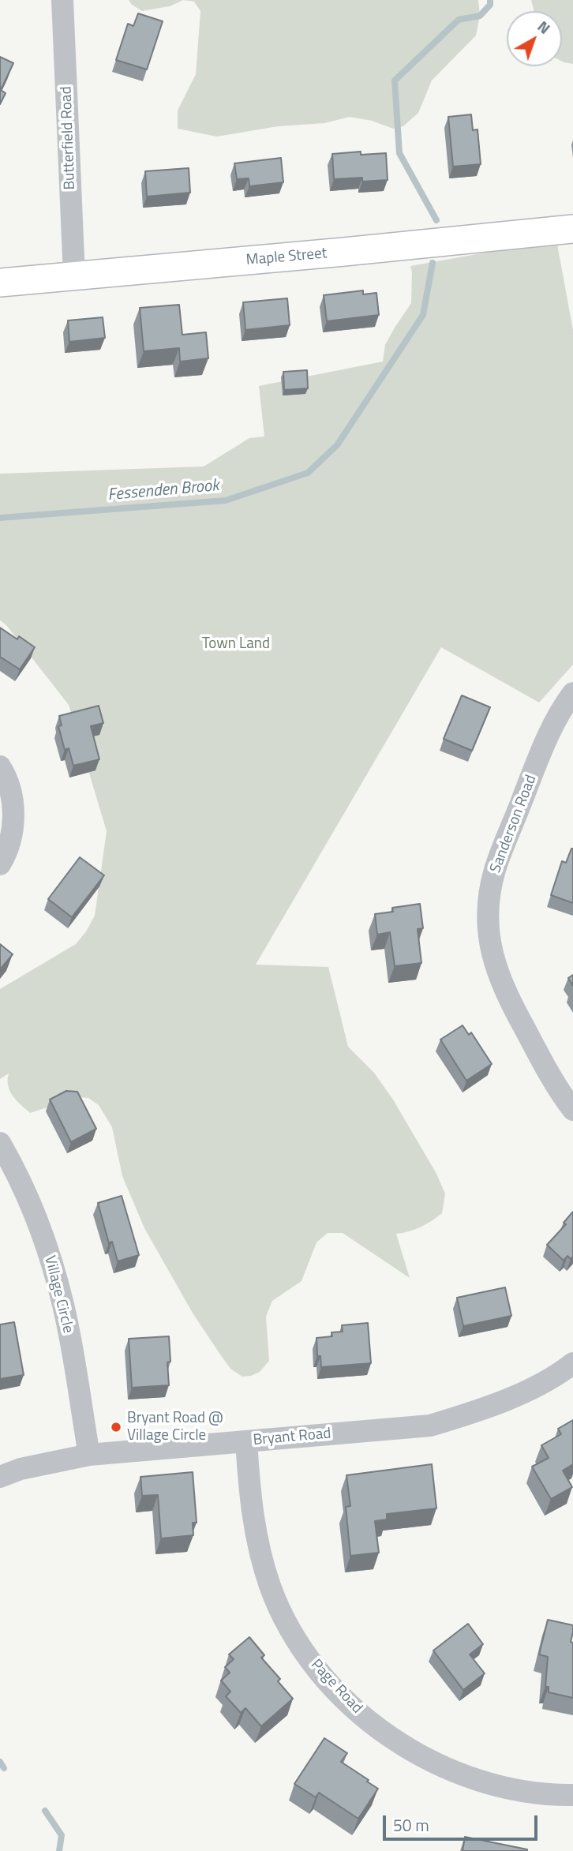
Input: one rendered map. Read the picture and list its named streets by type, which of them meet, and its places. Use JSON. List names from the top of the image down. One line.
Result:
{"streets":{"main road":["Maple Street"],"street":["Butterfield Road","Sanderson Road","Village Circle","Bryant Road","Page Road"]},"crossings":[["Butterfield Road","Maple Street"],["Village Circle","Bryant Road"],["Bryant Road","Page Road"]],"water":["Fessenden Brook"],"parks":["Town Land"],"places":["Bryant Road @ Village Circle"],"scale_bar":"50 m","north":"top right"}
